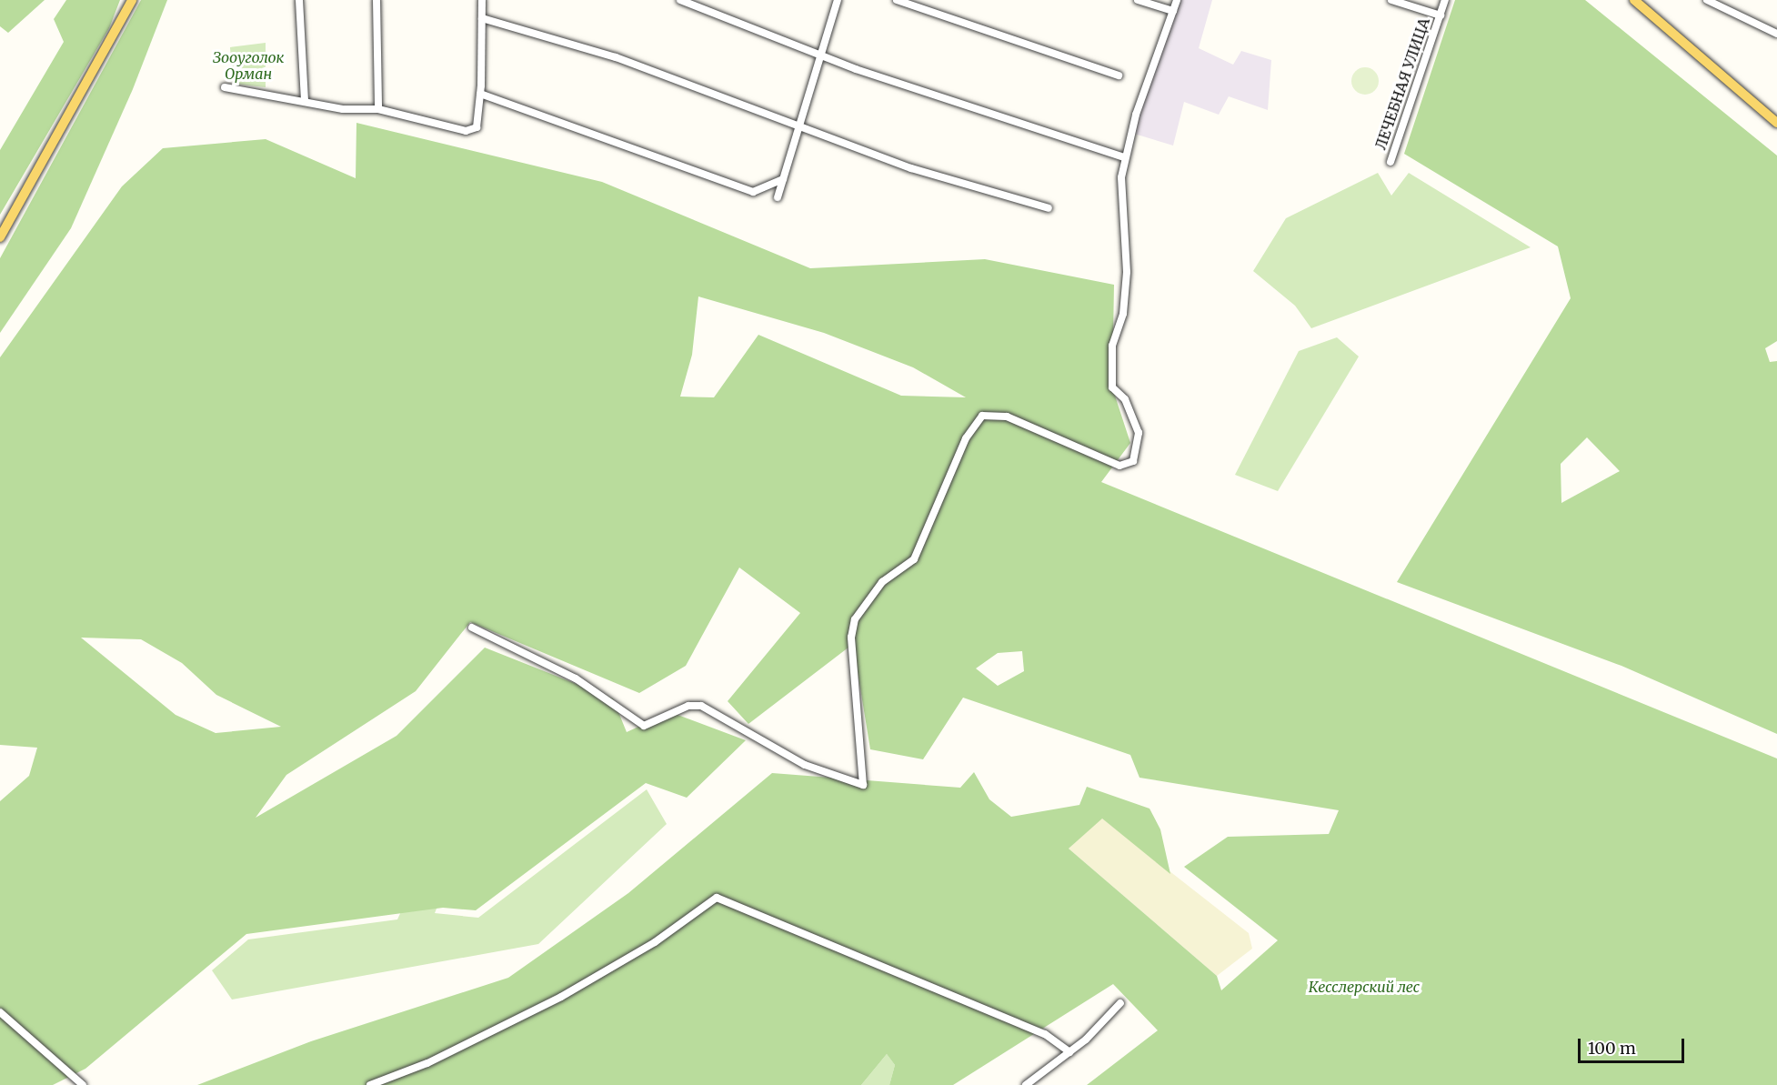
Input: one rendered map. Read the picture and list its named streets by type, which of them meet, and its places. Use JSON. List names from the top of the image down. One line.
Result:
{"streets":{"street":["ЛЕЧЕБНАЯ УЛИЦА"]},"parks":["Зооуголок Орман","Кесслерский лес"],"scale_bar":"100 m"}
